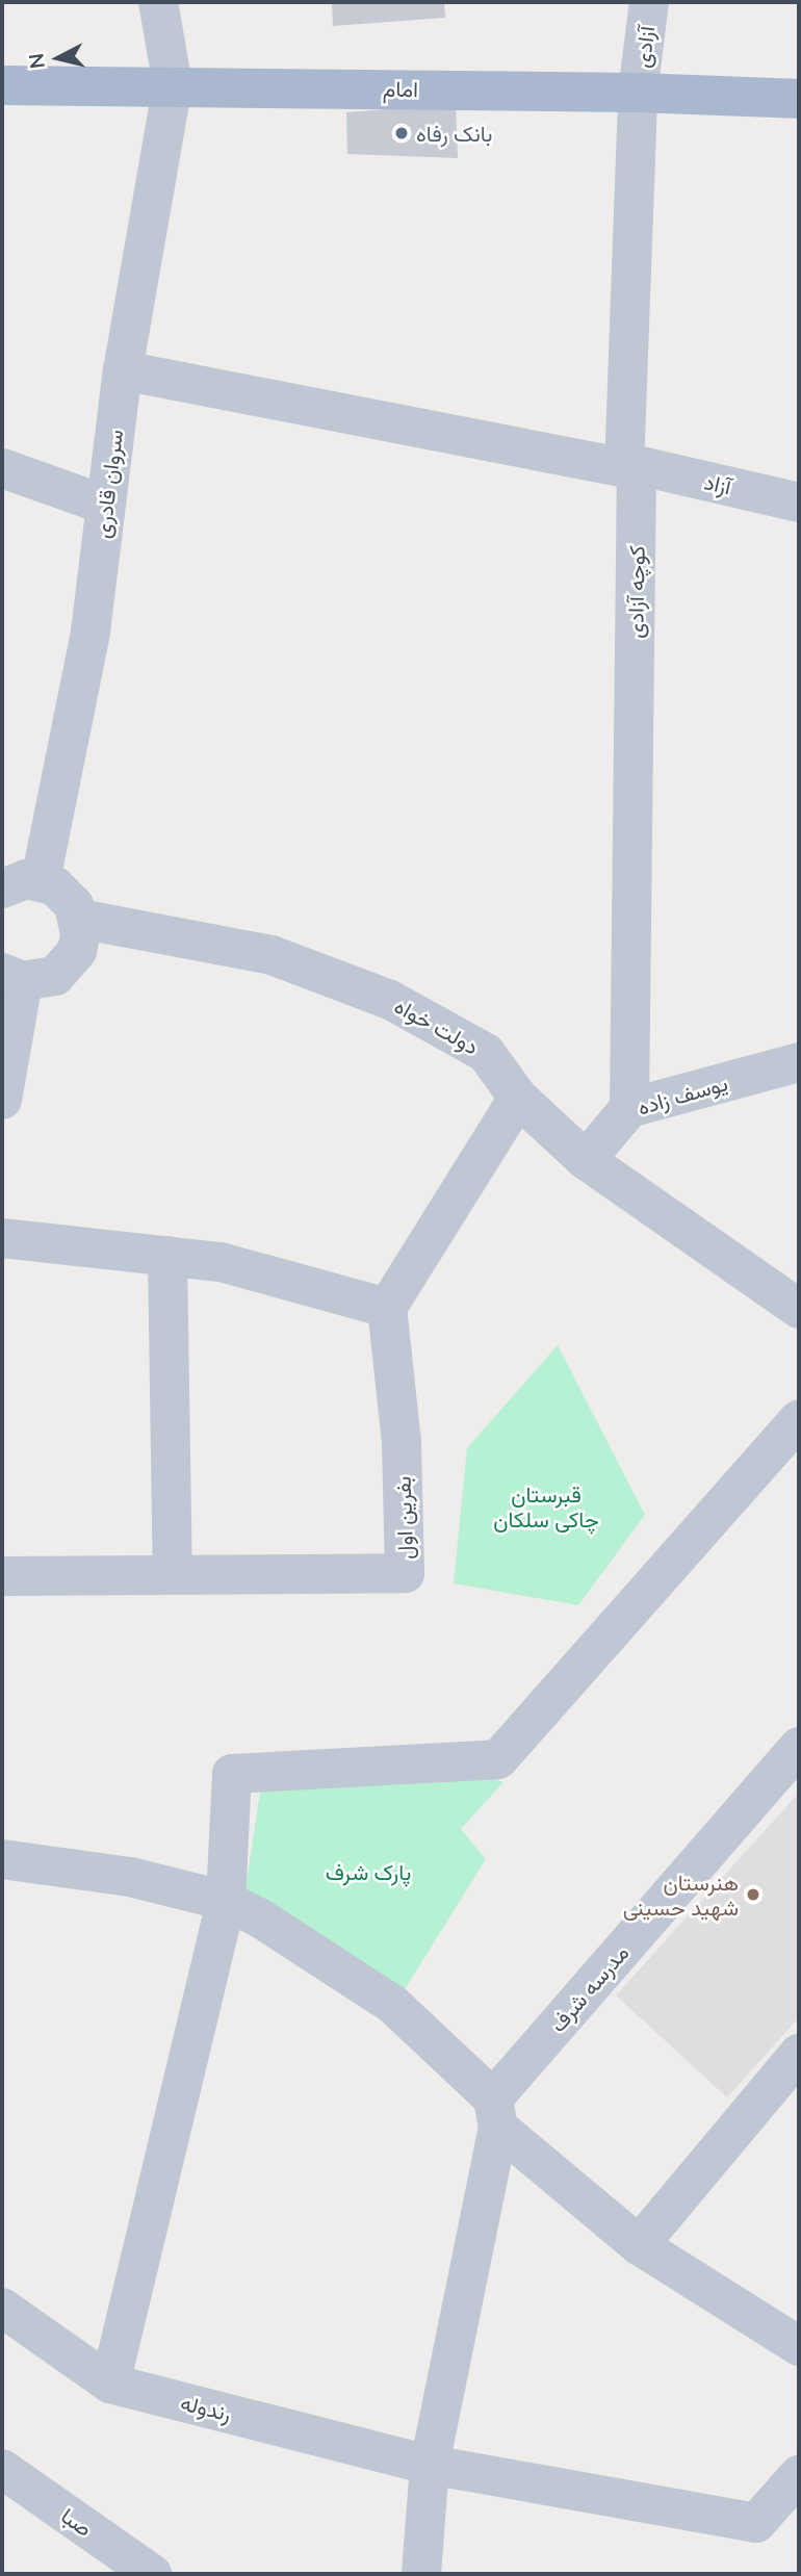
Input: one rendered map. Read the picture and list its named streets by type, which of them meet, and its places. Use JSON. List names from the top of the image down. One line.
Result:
{"streets":{"main road":["امام"],"street":["آزادی","سروان قادری","آزاد","کوچه آزادی","دولت خواه","یوسف زاده","بفرین اول","مدرسه شرف","رندوله","صبا"]},"crossings":[["آزادی","امام"],["آزادی","کوچه آزادی"],["امام","سروان قادری"],["امام","کوچه آزادی"],["سروان قادری","آزاد"],["آزاد","کوچه آزادی"],["کوچه آزادی","یوسف زاده"],["دولت خواه","یوسف زاده"]],"parks":["قبرستان چاکی سلکان","پارک شرف"],"places":["بانک رفاه","هنرستان شهید حسینی"],"north":"left"}
